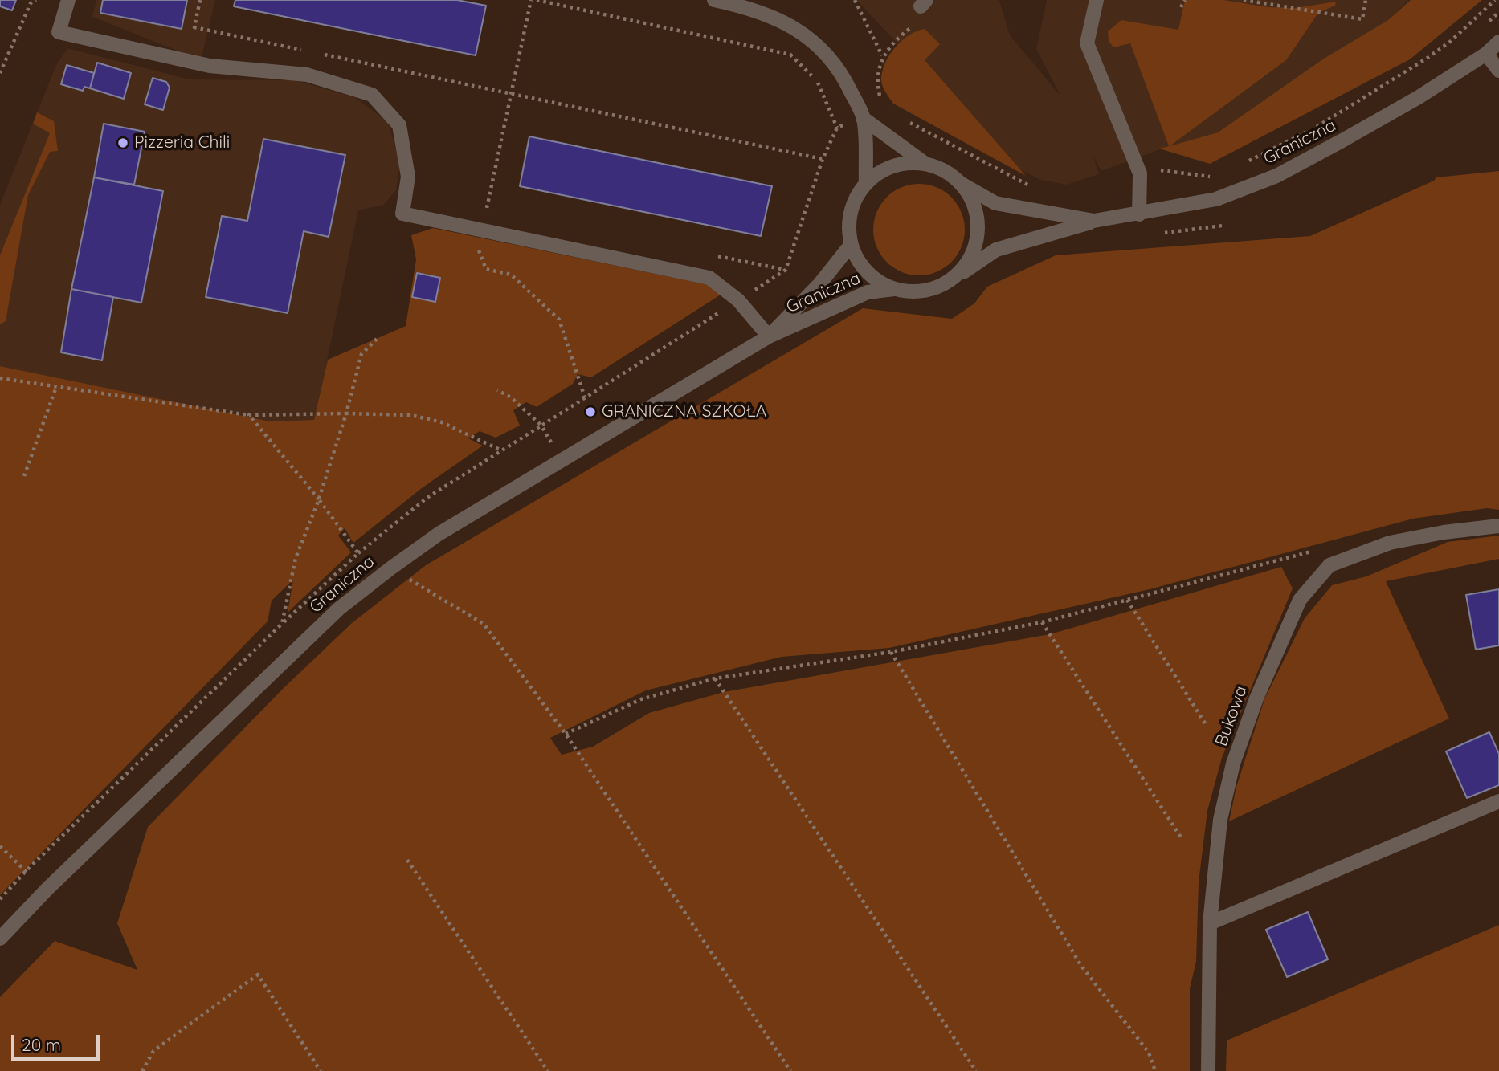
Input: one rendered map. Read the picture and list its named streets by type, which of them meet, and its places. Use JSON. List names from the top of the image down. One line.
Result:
{"streets":{"street":["Graniczna","Bukowa"]},"places":["Pizzeria Chili","GRANICZNA SZKOŁA"],"scale_bar":"20 m"}
